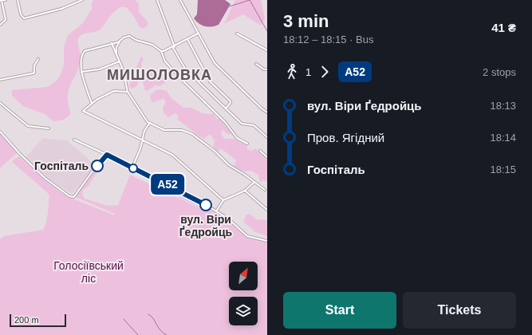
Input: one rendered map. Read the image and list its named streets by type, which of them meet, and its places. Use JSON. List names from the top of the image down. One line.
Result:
{"districts":["МИШОЛОВКА"],"parks":["Голосіївський ліс"],"places":["Госпіталь","вул. Віри Ґедройць"],"lines":["bus line А52"],"scale_bar":"200 m","north":"top right","page":{"on_map":"А52","heading":["3 min","18:12 – 18:15 · Bus","41 ₴"],"legs":["1","А52","2 stops"],"list":[{"name":"вул. Віри Ґедройць","value":"18:13"},{"name":"Пров. Ягідний","value":"18:14"},{"name":"Госпіталь","value":"18:15"}],"buttons":["Start","Tickets"],"scale":"200 m"}}
